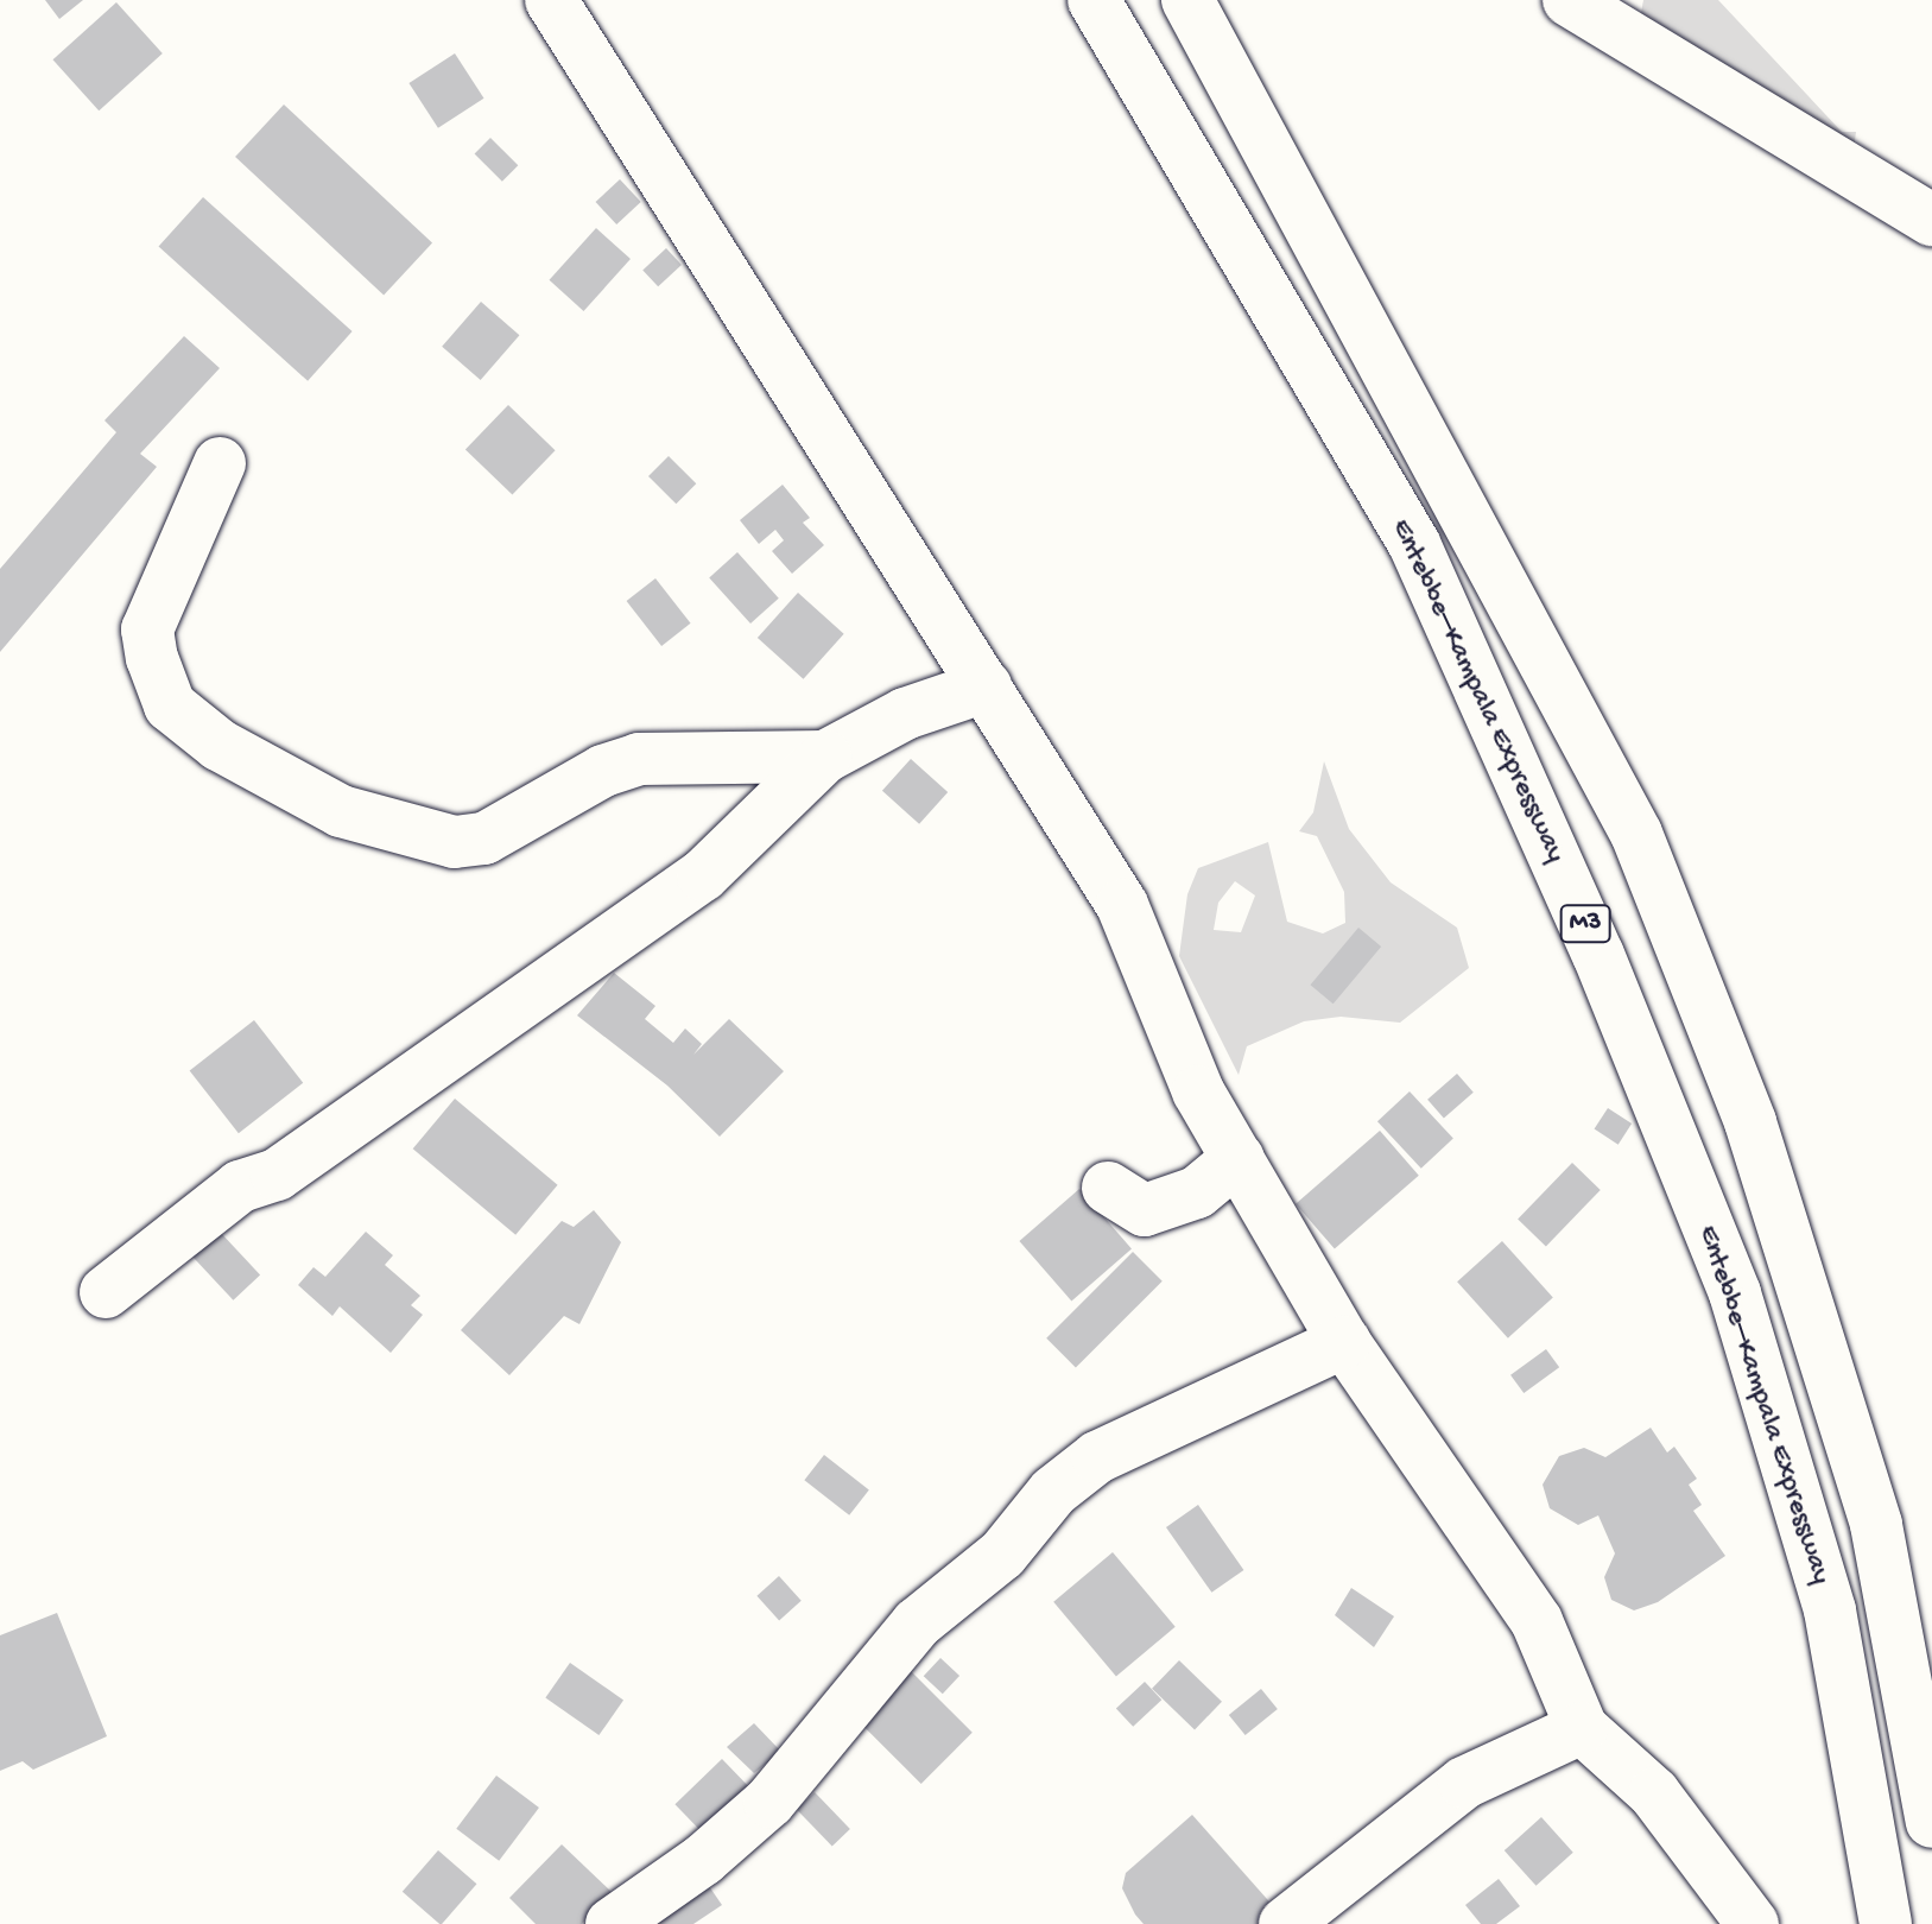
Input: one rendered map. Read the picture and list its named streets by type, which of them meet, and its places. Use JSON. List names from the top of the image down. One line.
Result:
{"streets":{"main road":["Entebbe–Kampala Expressway","M3"]}}
